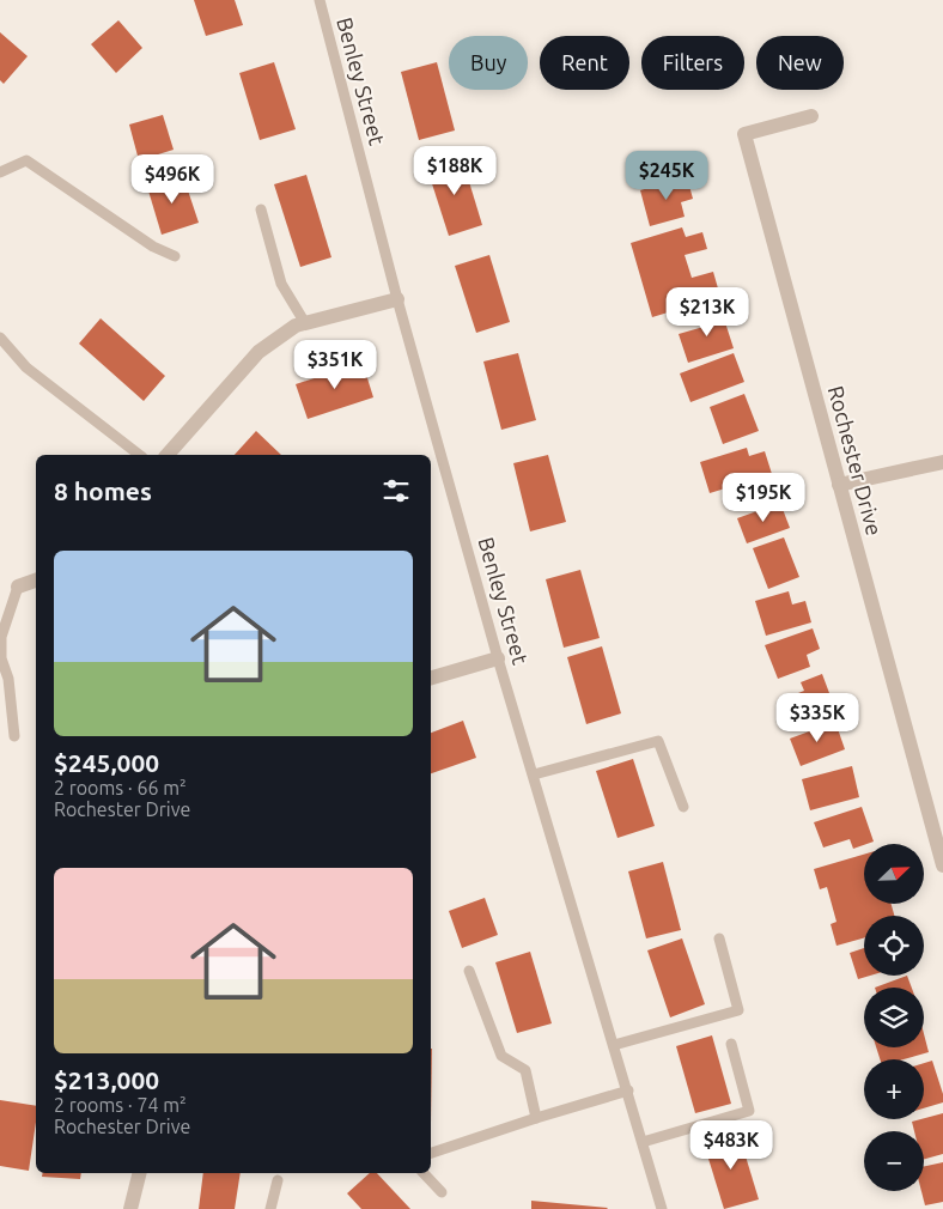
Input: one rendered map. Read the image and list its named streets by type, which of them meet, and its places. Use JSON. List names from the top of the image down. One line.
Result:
{"streets":{"street":["Rochester Drive"],"lane":["Benley Street"]},"north":"top right","page":{"chip":["Buy","Rent","Filters","New"],"price":["$188K","$245K","$496K","$213K","$351K","$195K","$335K","$483K"],"heading":"8 homes","list":[{"name":"$245,000","note":"2 rooms · 66 m² · Rochester Drive"},{"name":"$213,000","note":"2 rooms · 74 m² · Rochester Drive"}],"map_buttons":["+","−"]}}
